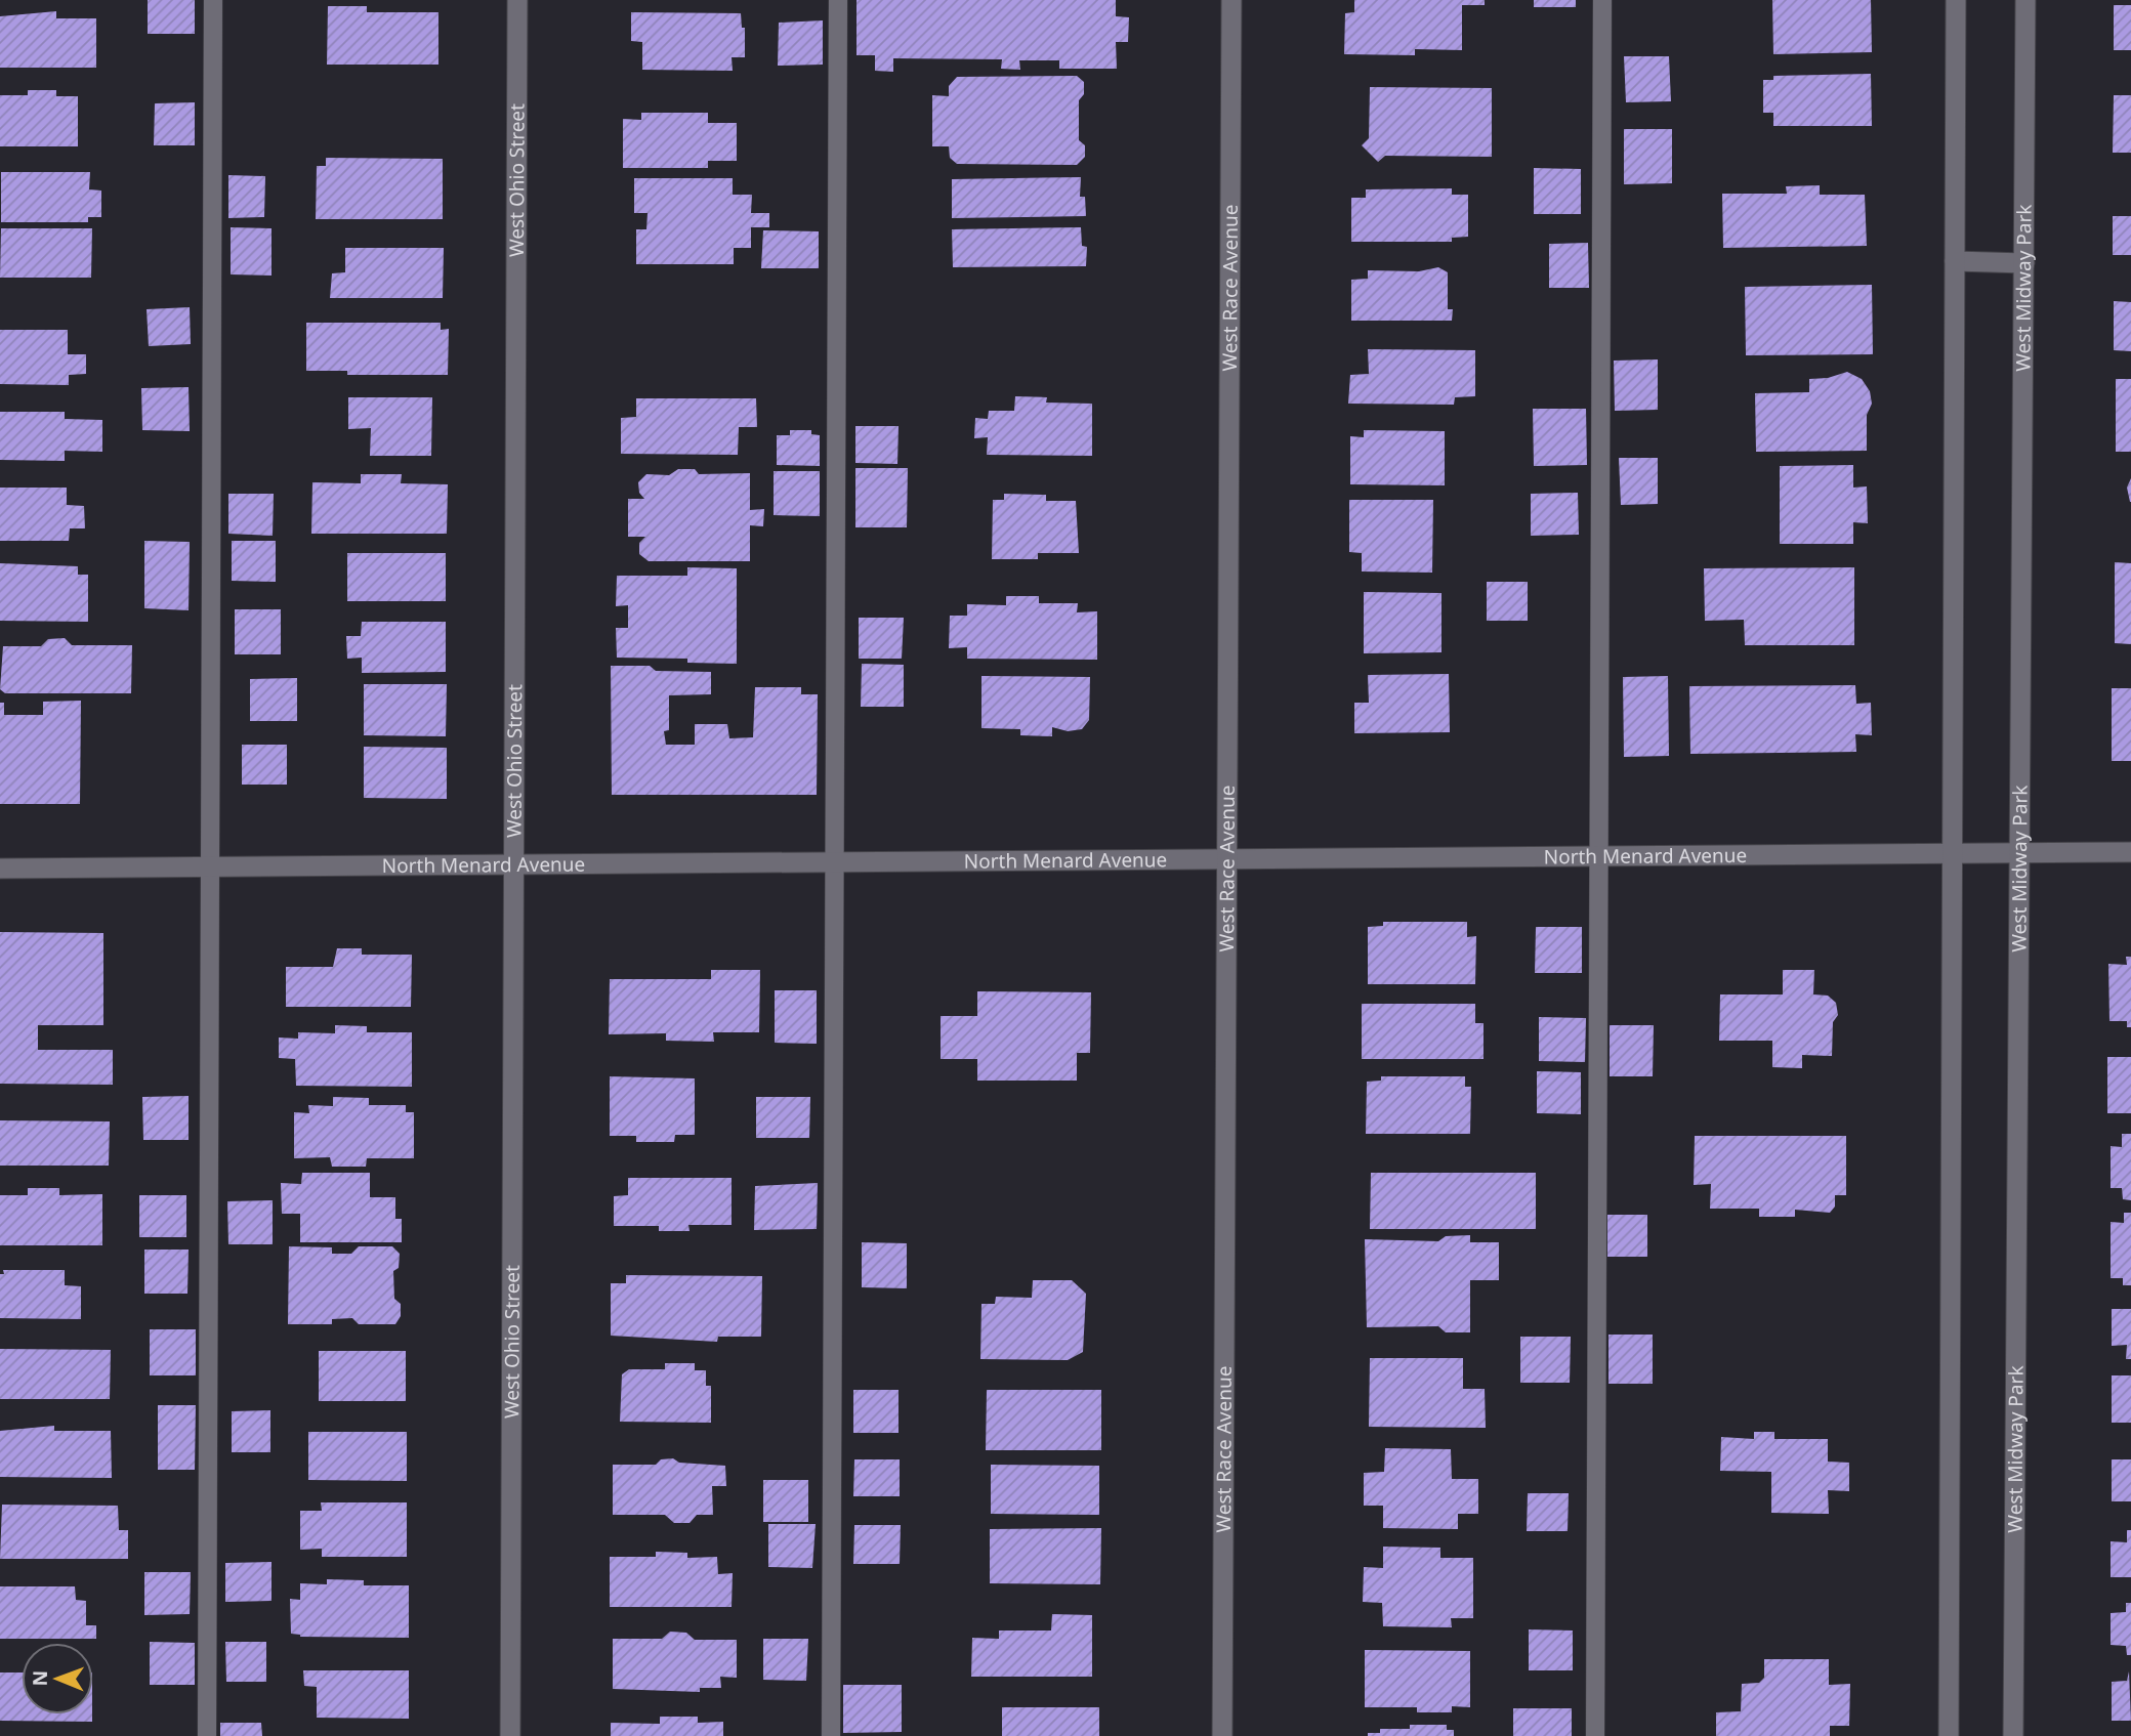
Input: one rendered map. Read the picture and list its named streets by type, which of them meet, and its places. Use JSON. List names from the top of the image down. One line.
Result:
{"streets":{"street":["West Ohio Street","West Race Avenue","West Midway Park","North Menard Avenue"]},"crossings":[["West Ohio Street","North Menard Avenue"],["West Race Avenue","North Menard Avenue"],["West Midway Park","North Menard Avenue"]],"north":"left"}
